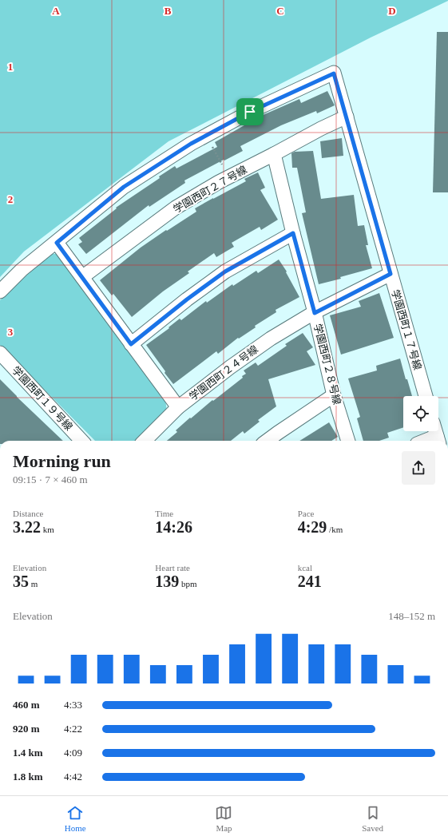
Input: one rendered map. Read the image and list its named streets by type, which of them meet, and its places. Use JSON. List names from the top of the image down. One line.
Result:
{"streets":{"street":["学園西町２７号線","学園西町１７号線","学園西町２８号線","学園西町２４号線","学園西町１９号線"]},"crossings":[["学園西町２７号線","学園西町１７号線"],["学園西町２７号線","学園西町２８号線"],["学園西町１７号線","学園西町２４号線"],["学園西町２８号線","学園西町２４号線"]],"page":{"heading":["Morning run","09:15 · 7 × 460 m"],"stats":[["Distance","3.22 km"],["Time","14:26"],["Pace","4:29 /km"],["Elevation","35 m"],["Heart rate","139 bpm"],["kcal","241"]],"chart":["Elevation","148–152 m"],"list":[{"name":"460 m","note":"4:33"},{"name":"920 m","note":"4:22"},{"name":"1.4 km","note":"4:09"},{"name":"1.8 km","note":"4:42"}],"tabs":["Home","Map","Saved"]},"grid":{"columns":["A","B","C","D"],"rows":["1","2","3"]}}
